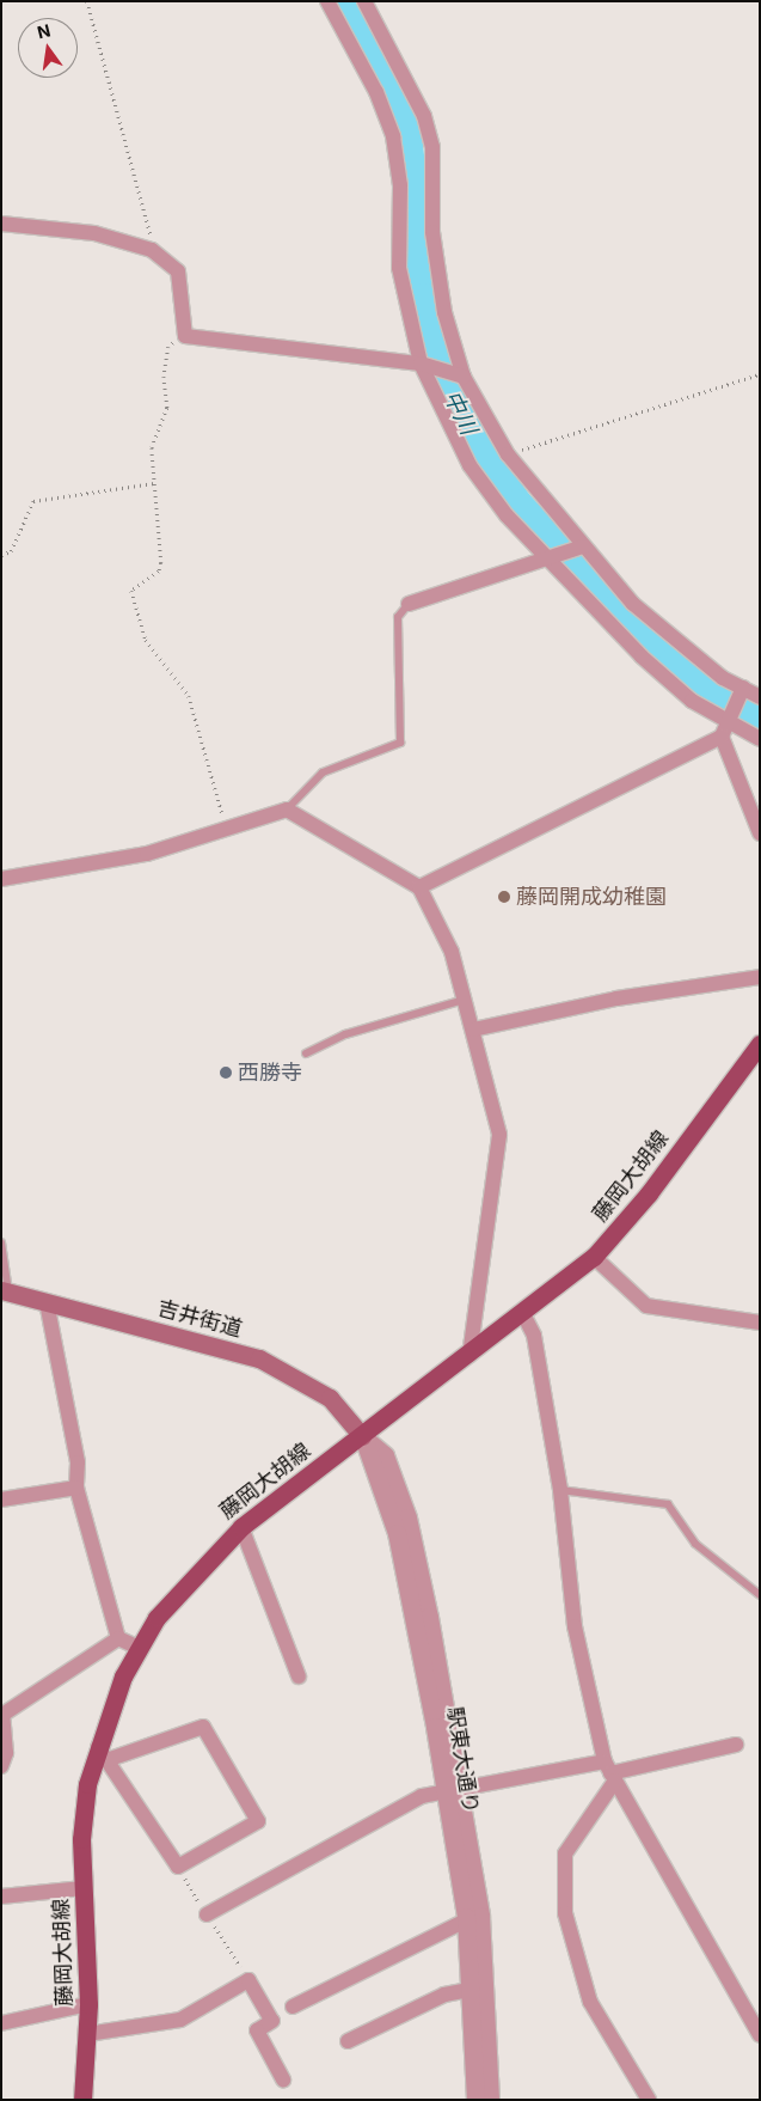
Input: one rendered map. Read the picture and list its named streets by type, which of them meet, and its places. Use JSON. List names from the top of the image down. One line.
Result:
{"streets":{"main road":["藤岡大胡線","吉井街道"],"street":["駅東大通り"]},"crossings":[["藤岡大胡線","吉井街道"]],"water":["中川"],"places":["藤岡開成幼稚園","西勝寺"],"north":"top"}
